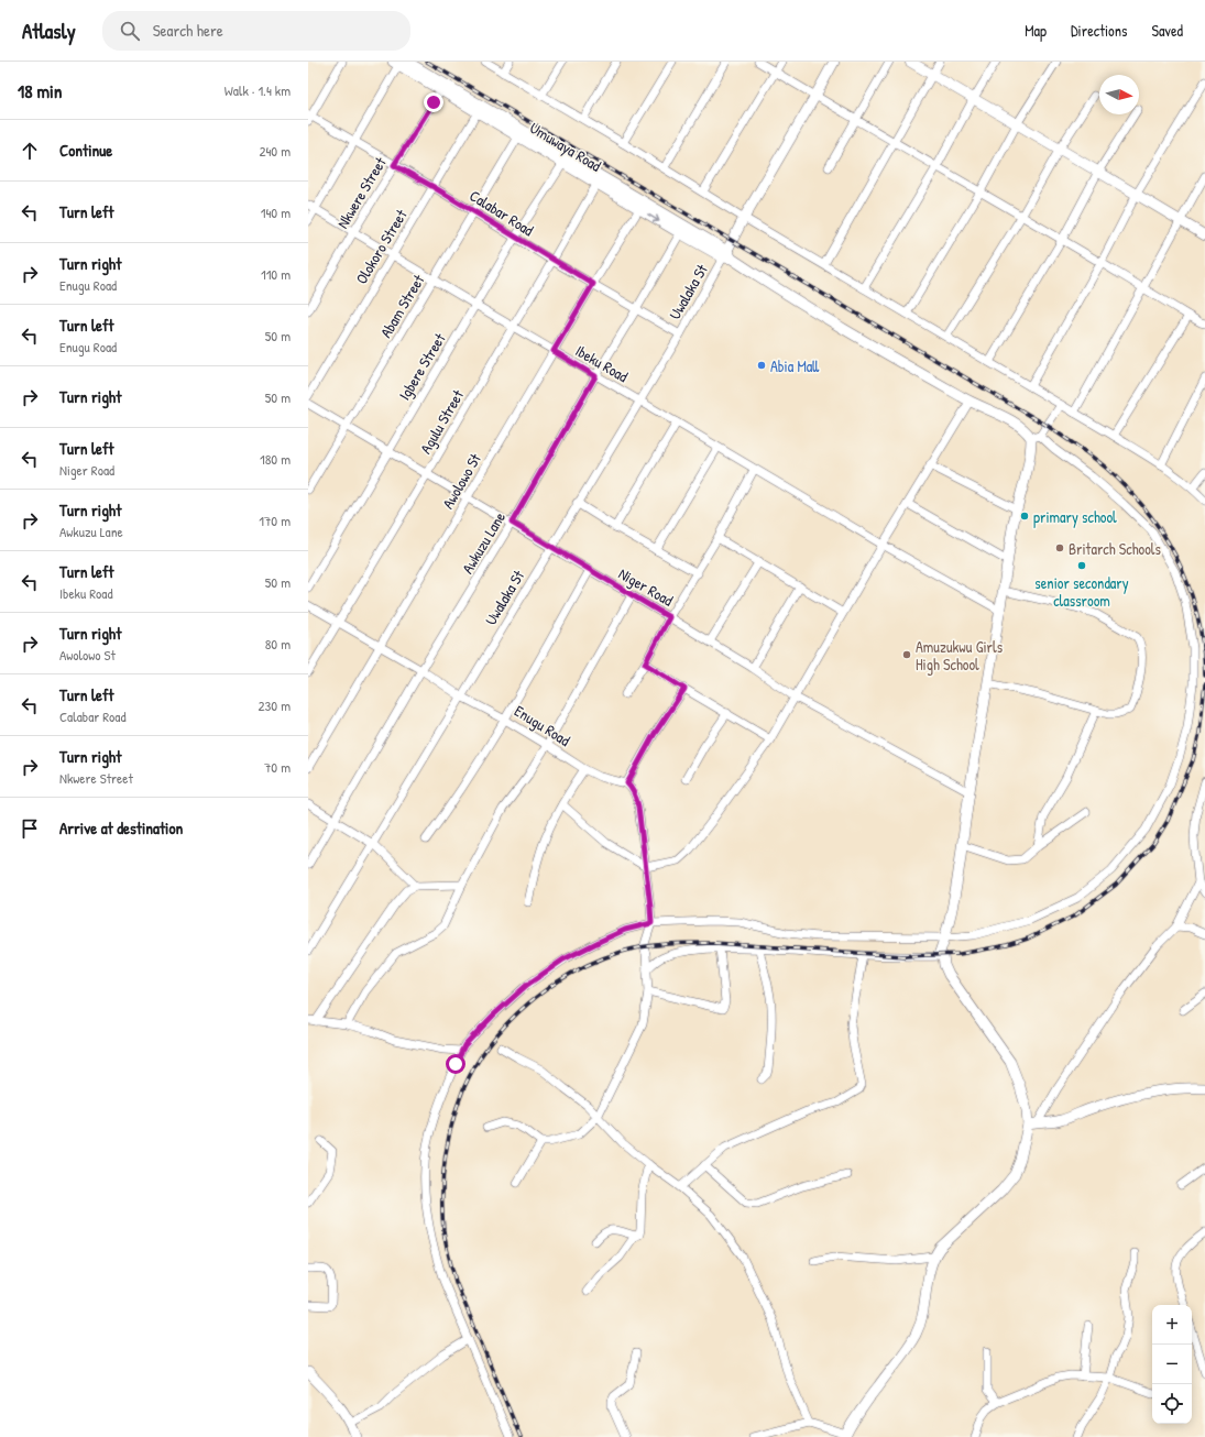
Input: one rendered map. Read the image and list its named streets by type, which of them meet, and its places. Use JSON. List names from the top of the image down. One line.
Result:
{"streets":{"street":["Umuwaya Road","Nkwere Street","Calabar Road","Olokoro Street","Uwalaka St","Abam Street","Ibeku Road","Igbere Street","Agulu Street","Awolowo St","Awkuzu Lane","Niger Road","Enugu Road"]},"crossings":[["Umuwaya Road","Nkwere Street"],["Umuwaya Road","Olokoro Street"],["Umuwaya Road","Uwalaka St"],["Umuwaya Road","Abam Street"],["Umuwaya Road","Igbere Street"],["Umuwaya Road","Agulu Street"],["Umuwaya Road","Awolowo St"],["Umuwaya Road","Awkuzu Lane"],["Nkwere Street","Calabar Road"],["Nkwere Street","Ibeku Road"],["Calabar Road","Olokoro Street"],["Calabar Road","Uwalaka St"],["Calabar Road","Abam Street"],["Calabar Road","Igbere Street"],["Calabar Road","Agulu Street"],["Calabar Road","Awolowo St"],["Calabar Road","Awkuzu Lane"],["Olokoro Street","Ibeku Road"],["Uwalaka St","Ibeku Road"],["Uwalaka St","Niger Road"],["Uwalaka St","Enugu Road"],["Abam Street","Ibeku Road"],["Abam Street","Niger Road"],["Ibeku Road","Igbere Street"],["Ibeku Road","Agulu Street"],["Ibeku Road","Awolowo St"],["Ibeku Road","Awkuzu Lane"],["Igbere Street","Niger Road"],["Agulu Street","Niger Road"],["Agulu Street","Enugu Road"],["Awolowo St","Niger Road"],["Awolowo St","Enugu Road"],["Awkuzu Lane","Niger Road"],["Awkuzu Lane","Enugu Road"]],"places":["Abia Mall","primary school","Britarch Schools","senior secondary classroom","Amuzukwu Girls High School"],"north":"right","page":{"header":"Atlasly","search":"Search here","nav":["Map","Directions","Saved"],"heading":["18 min","Walk · 1.4 km"],"list":[["Continue","240 m"],["Turn left","140 m"],["Turn right","Enugu Road","110 m"],["Turn left","Enugu Road","50 m"],["Turn right","50 m"],["Turn left","Niger Road","180 m"],["Turn right","Awkuzu Lane","170 m"],["Turn left","Ibeku Road","50 m"],["Turn right","Awolowo St","80 m"],["Turn left","Calabar Road","230 m"],["Turn right","Nkwere Street","70 m"],"Arrive at destination"],"map_buttons":["+","−"]}}
